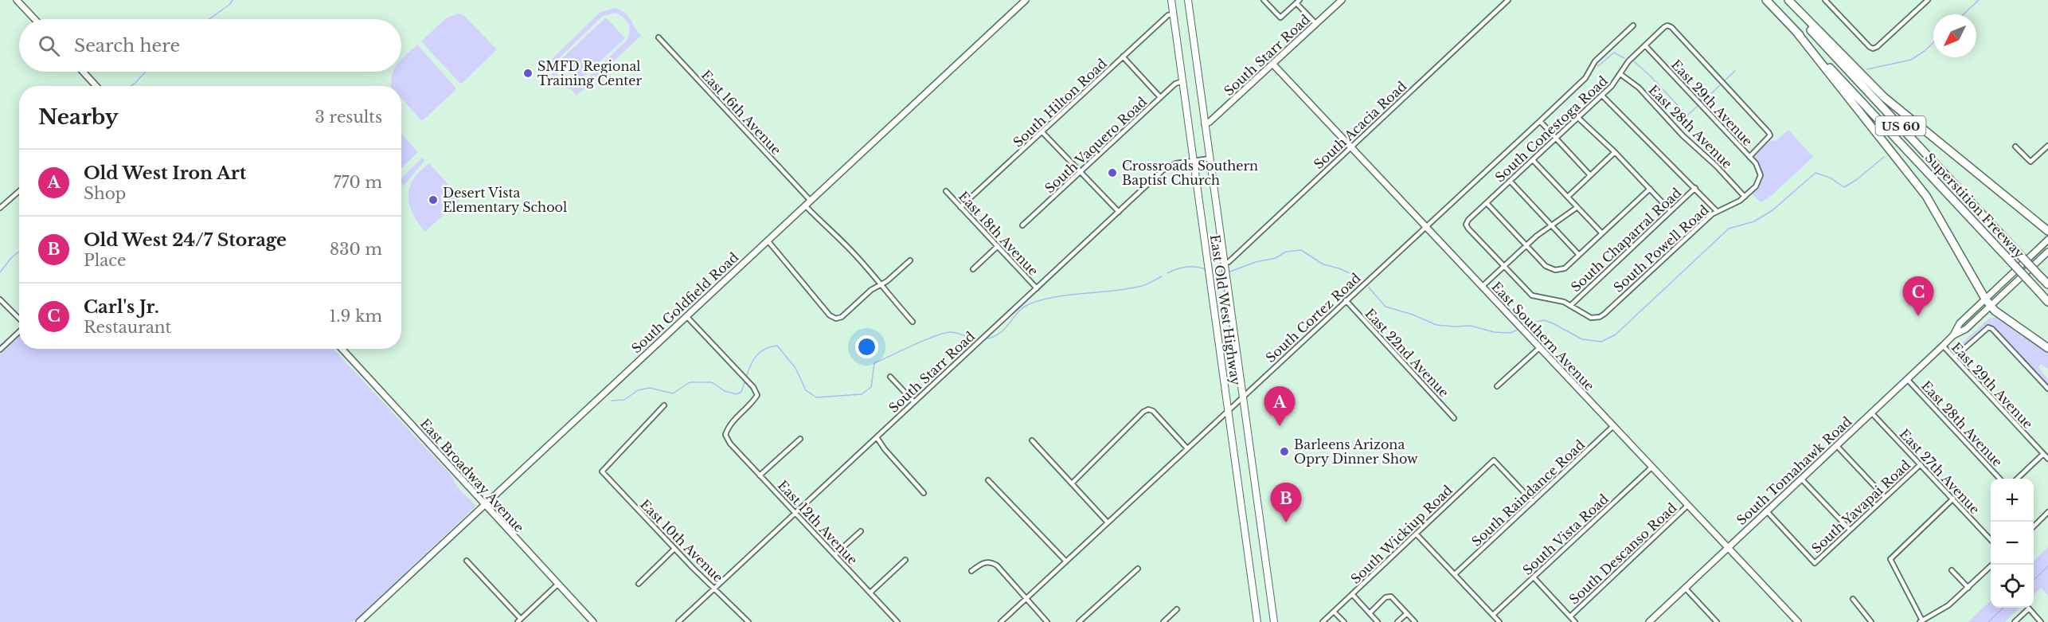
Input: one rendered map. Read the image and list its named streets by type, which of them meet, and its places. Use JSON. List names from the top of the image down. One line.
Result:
{"streets":{"highway":["US 60","Superstition Freeway"],"main road":["South Starr Road","South Goldfield Road","East Old West Highway","East Southern Avenue","South Tomahawk Road","East Broadway Avenue"],"street":["South Hilton Road","East 29th Avenue","East 16th Avenue","South Acacia Road","East 28th Avenue","South Conestoga Road","South Vaquero Road","East 18th Avenue","South Chaparral Road","South Powell Road","South Cortez Road","East 22nd Avenue","East 27th Avenue","South Raindance Road","South Yavapai Road","East 12th Avenue","South Wickiup Road","South Vista Road","East 10th Avenue","South Descanso Road"]},"crossings":[["South Starr Road","East 18th Avenue"],["South Starr Road","East Old West Highway"],["South Starr Road","East Southern Avenue"],["South Starr Road","East 12th Avenue"],["South Starr Road","East 10th Avenue"],["South Hilton Road","East 18th Avenue"],["South Hilton Road","East Old West Highway"],["East 29th Avenue","South Conestoga Road"],["East 29th Avenue","South Powell Road"],["East 29th Avenue","South Tomahawk Road"],["East 16th Avenue","South Goldfield Road"],["South Acacia Road","East Old West Highway"],["South Acacia Road","East Southern Avenue"],["East 28th Avenue","South Conestoga Road"],["East 28th Avenue","South Powell Road"],["East 28th Avenue","South Tomahawk Road"],["South Vaquero Road","East Old West Highway"],["South Chaparral Road","South Powell Road"],["South Goldfield Road","East Broadway Avenue"],["South Goldfield Road","East 12th Avenue"],["East Old West Highway","South Cortez Road"],["South Cortez Road","East Southern Avenue"],["South Cortez Road","East 22nd Avenue"],["East Southern Avenue","South Tomahawk Road"],["East Southern Avenue","South Raindance Road"],["East Southern Avenue","South Vista Road"],["East Southern Avenue","South Descanso Road"],["South Tomahawk Road","East 27th Avenue"],["South Tomahawk Road","South Yavapai Road"],["East 27th Avenue","South Yavapai Road"],["South Raindance Road","South Wickiup Road"]],"places":["SMFD Regional Training Center","Crossroads Southern Baptist Church","Desert Vista Elementary School","Barleens Arizona Opry Dinner Show"],"north":"bottom left","page":{"search":"Search here","heading":["Nearby","3 results"],"list":[{"mark":"A","name":"Old West Iron Art","note":"Shop","value":"770 m"},{"mark":"B","name":"Old West 24/7 Storage","note":"Place","value":"830 m"},{"mark":"C","name":"Carl's Jr.","note":"Restaurant","value":"1.9 km"}],"pins":["C","A","B"],"map_buttons":["+","−"]}}
